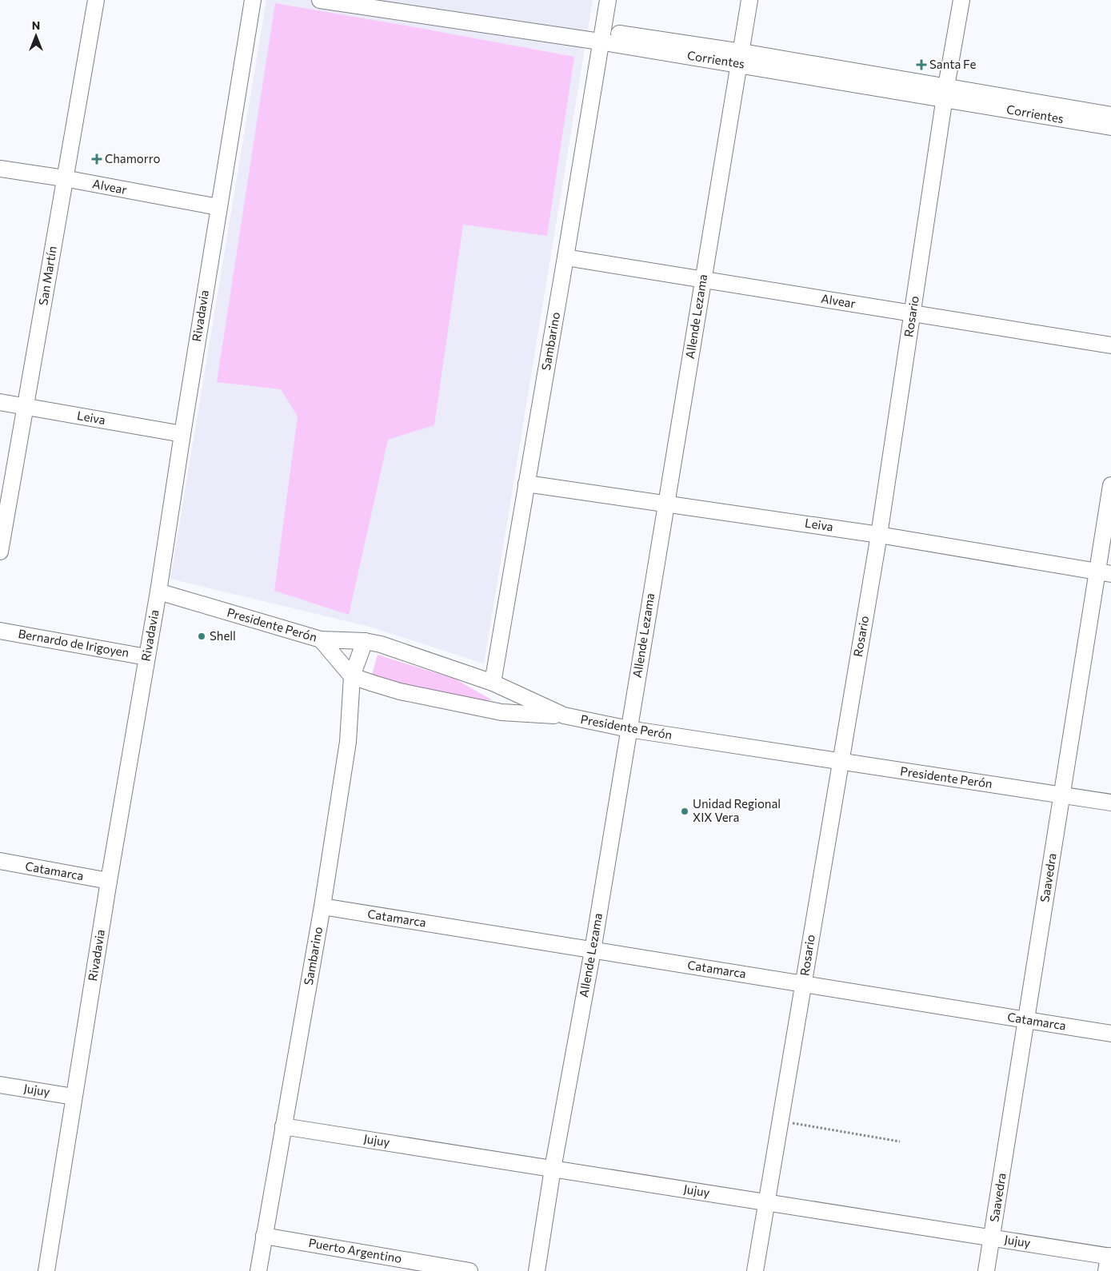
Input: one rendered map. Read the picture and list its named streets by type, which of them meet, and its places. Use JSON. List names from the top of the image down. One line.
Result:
{"streets":{"street":["Corrientes","Alvear","San Martín","Rivadavia","Allende Lezama","Rosario","Sambarino","Leiva","Presidente Perón","Bernardo de Irigoyen","Catamarca","Saavedra","Jujuy","Puerto Argentino"]},"crossings":[["Corrientes","Allende Lezama"],["Corrientes","Rosario"],["Corrientes","Sambarino"],["Alvear","San Martín"],["Alvear","Rivadavia"],["Alvear","Allende Lezama"],["Alvear","Rosario"],["Alvear","Sambarino"],["San Martín","Leiva"],["Rivadavia","Leiva"],["Rivadavia","Presidente Perón"],["Rivadavia","Bernardo de Irigoyen"],["Rivadavia","Catamarca"],["Rivadavia","Jujuy"],["Allende Lezama","Leiva"],["Allende Lezama","Presidente Perón"],["Allende Lezama","Catamarca"],["Allende Lezama","Jujuy"],["Rosario","Leiva"],["Rosario","Presidente Perón"],["Rosario","Catamarca"],["Rosario","Jujuy"],["Sambarino","Leiva"],["Sambarino","Presidente Perón"],["Sambarino","Catamarca"],["Sambarino","Jujuy"],["Sambarino","Puerto Argentino"],["Leiva","Saavedra"],["Presidente Perón","Saavedra"],["Catamarca","Saavedra"],["Saavedra","Jujuy"]],"places":{"health":["Santa Fe","Chamorro"],"other":["Shell","Unidad Regional XIX Vera"]},"north":"top"}
